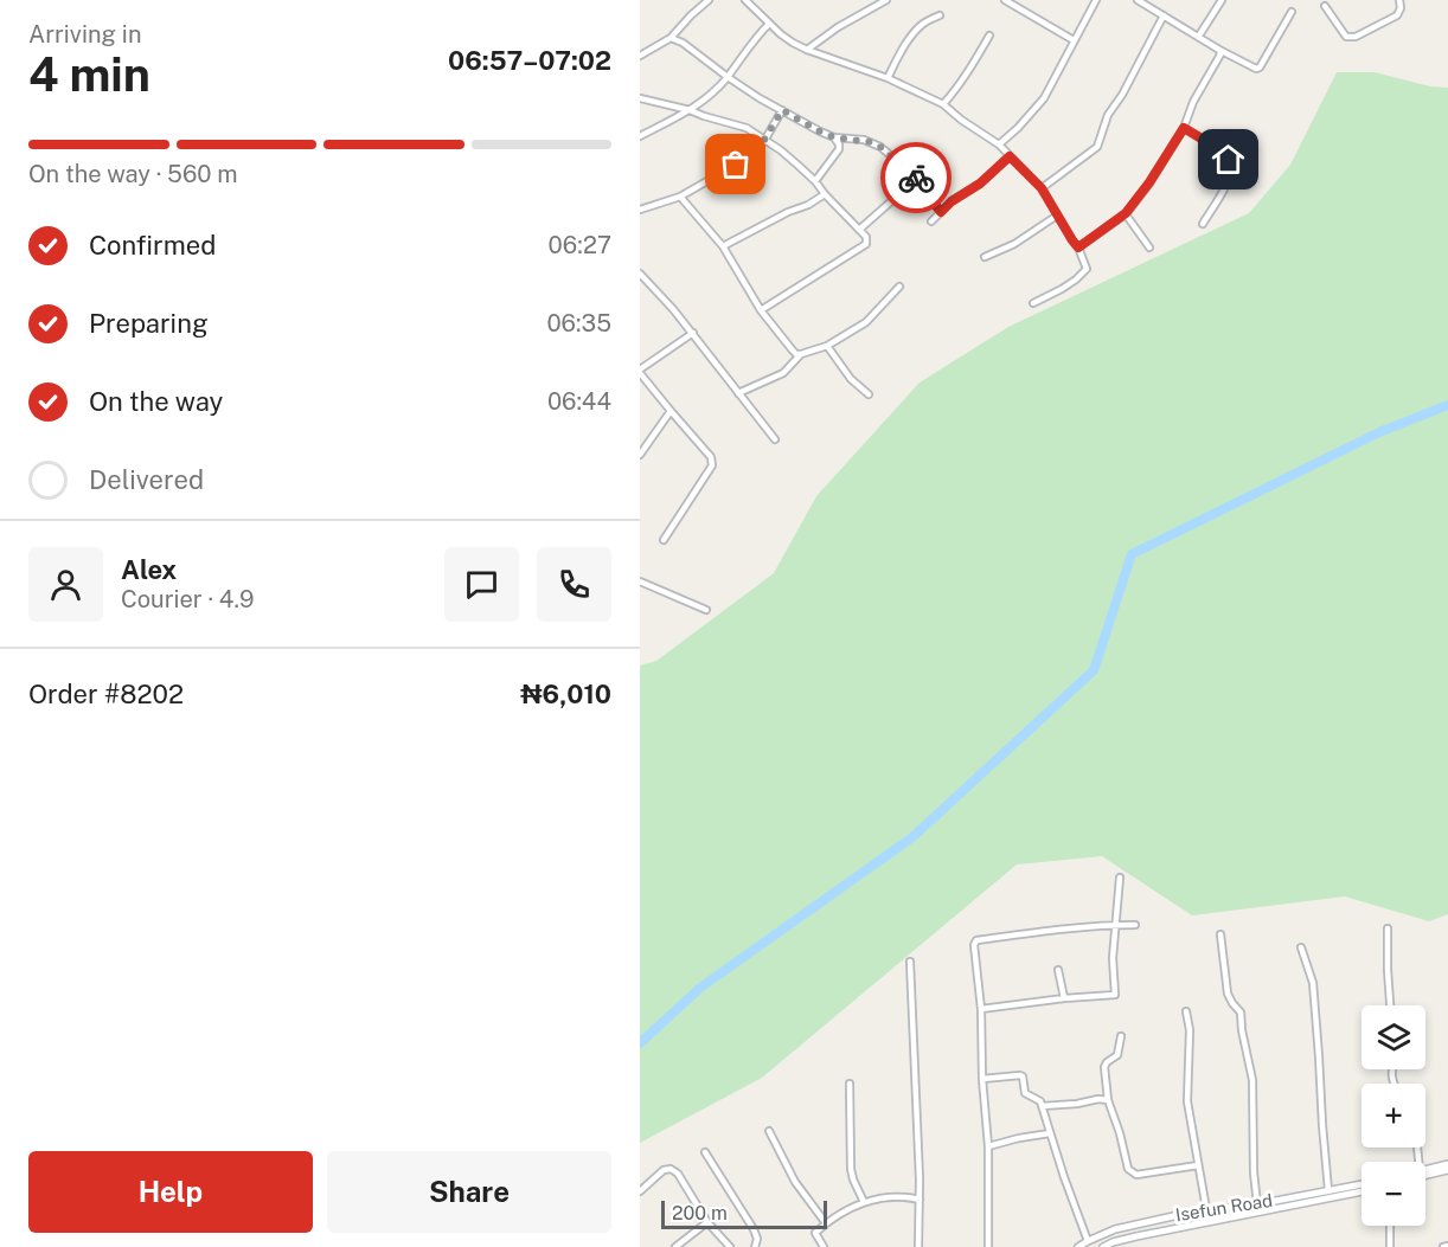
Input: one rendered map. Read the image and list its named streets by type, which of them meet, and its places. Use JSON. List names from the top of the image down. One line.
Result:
{"streets":{"street":["Isefun Road"]},"scale_bar":"200 m","page":{"heading":["4 min","Arriving in","06:57–07:02"],"panel":["Alex","Courier · 4.9","Order #8202","₦6,010"],"bar":"On the way · 560 m","list":[["Confirmed","06:27"],["Preparing","06:35"],["On the way","06:44"],"Delivered"],"map_buttons":["+","−"],"buttons":["Help","Share"],"scale":"200 m"}}
